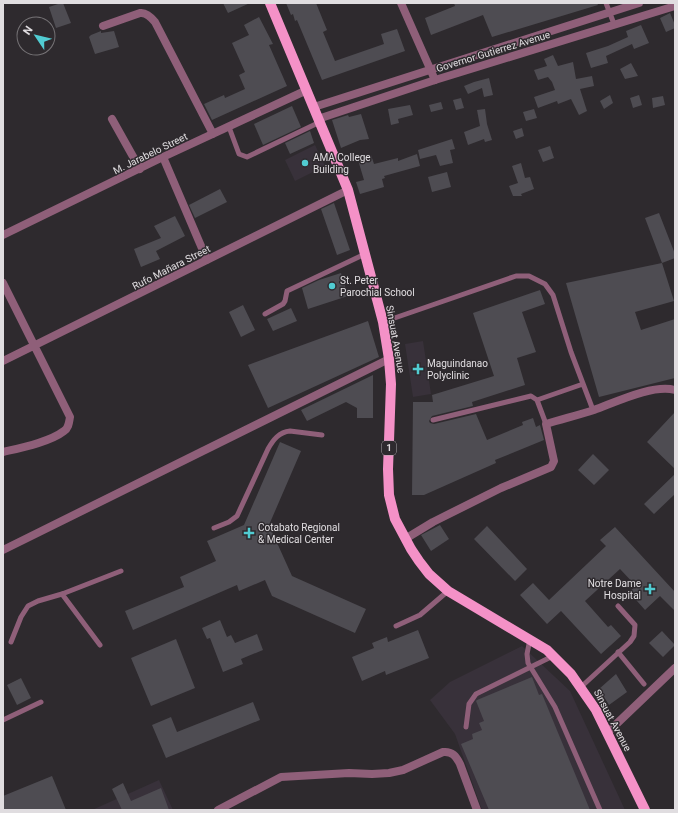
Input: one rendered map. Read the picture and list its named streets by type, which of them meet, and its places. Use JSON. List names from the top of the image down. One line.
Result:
{"streets":{"main road":["Sinsuat Avenue","1"],"street":["Governor Gutierrez Avenue","M. Jarabelo Street","Rufo Mañara Street"]},"crossings":[["Governor Gutierrez Avenue","Sinsuat Avenue"],["M. Jarabelo Street","Sinsuat Avenue"],["Rufo Mañara Street","Sinsuat Avenue"]],"places":{"other":["AMA College Building","St. Peter Parochial School"],"health":["Maguindanao Polyclinic","Cotabato Regional & Medical Center","Notre Dame Hospital"]},"north":"top left"}
